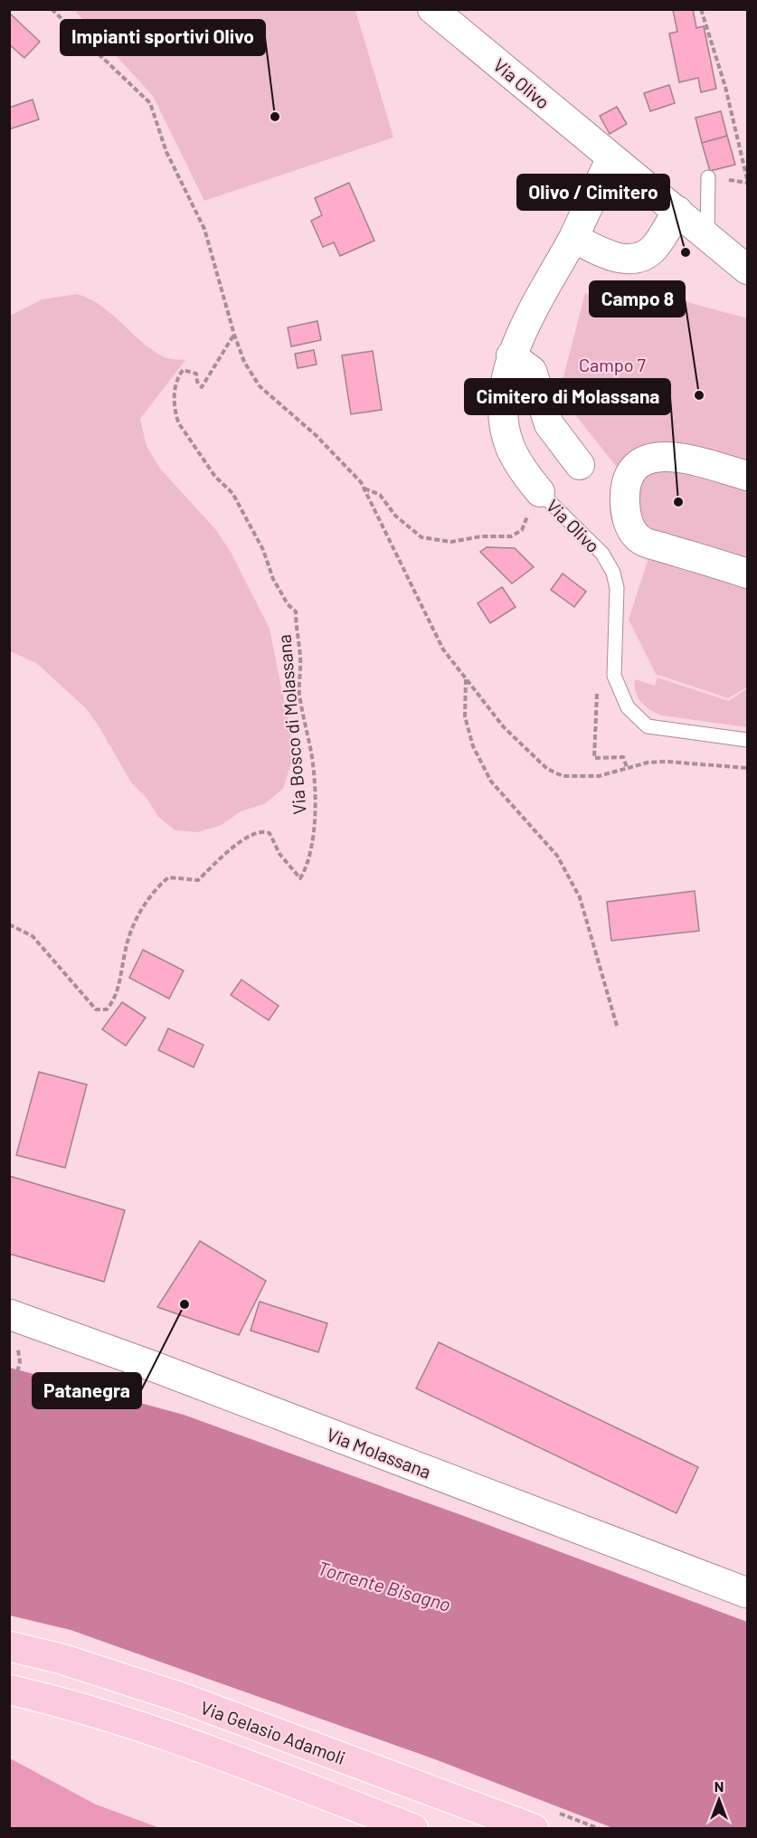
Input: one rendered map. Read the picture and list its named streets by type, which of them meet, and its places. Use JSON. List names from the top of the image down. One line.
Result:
{"streets":{"main road":["Via Molassana","Via Gelasio Adamoli"],"street":["Via Olivo"],"path":["Via Bosco di Molassana"]},"water":["Torrente Bisagno"],"parks":["Campo 7"],"places":["Impianti sportivi Olivo","Olivo / Cimitero","Campo 8","Cimitero di Molassana","Patanegra"],"north":"top"}
